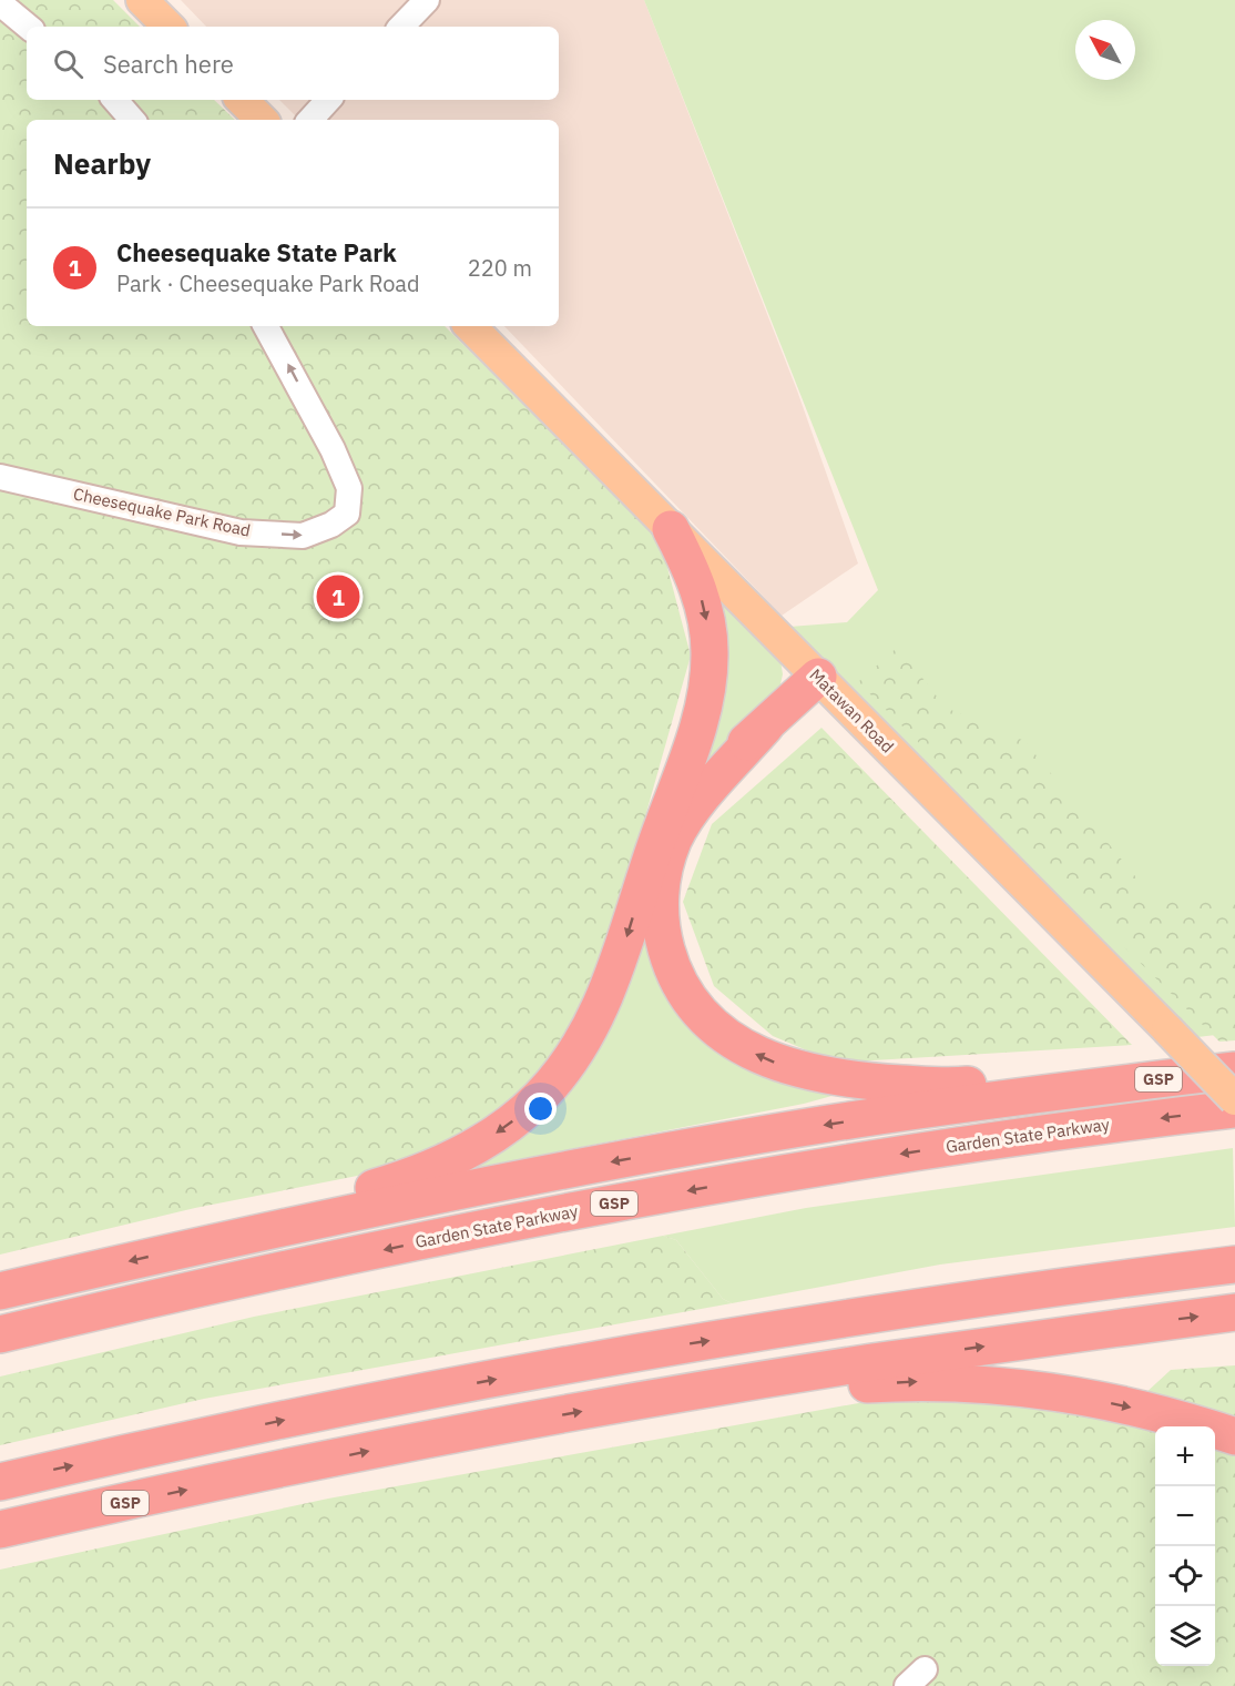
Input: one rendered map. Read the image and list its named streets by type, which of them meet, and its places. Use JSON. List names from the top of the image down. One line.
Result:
{"streets":{"highway":["GSP","Garden State Parkway"],"main road":["Matawan Road"],"street":["Cheesequake Park Road"]},"north":"top left","page":{"search":"Search here","heading":"Nearby","list":[{"mark":"1","name":"Cheesequake State Park","note":"Park · Cheesequake Park Road","value":"220 m"}],"pins":"1","map_buttons":["+","−"]}}
